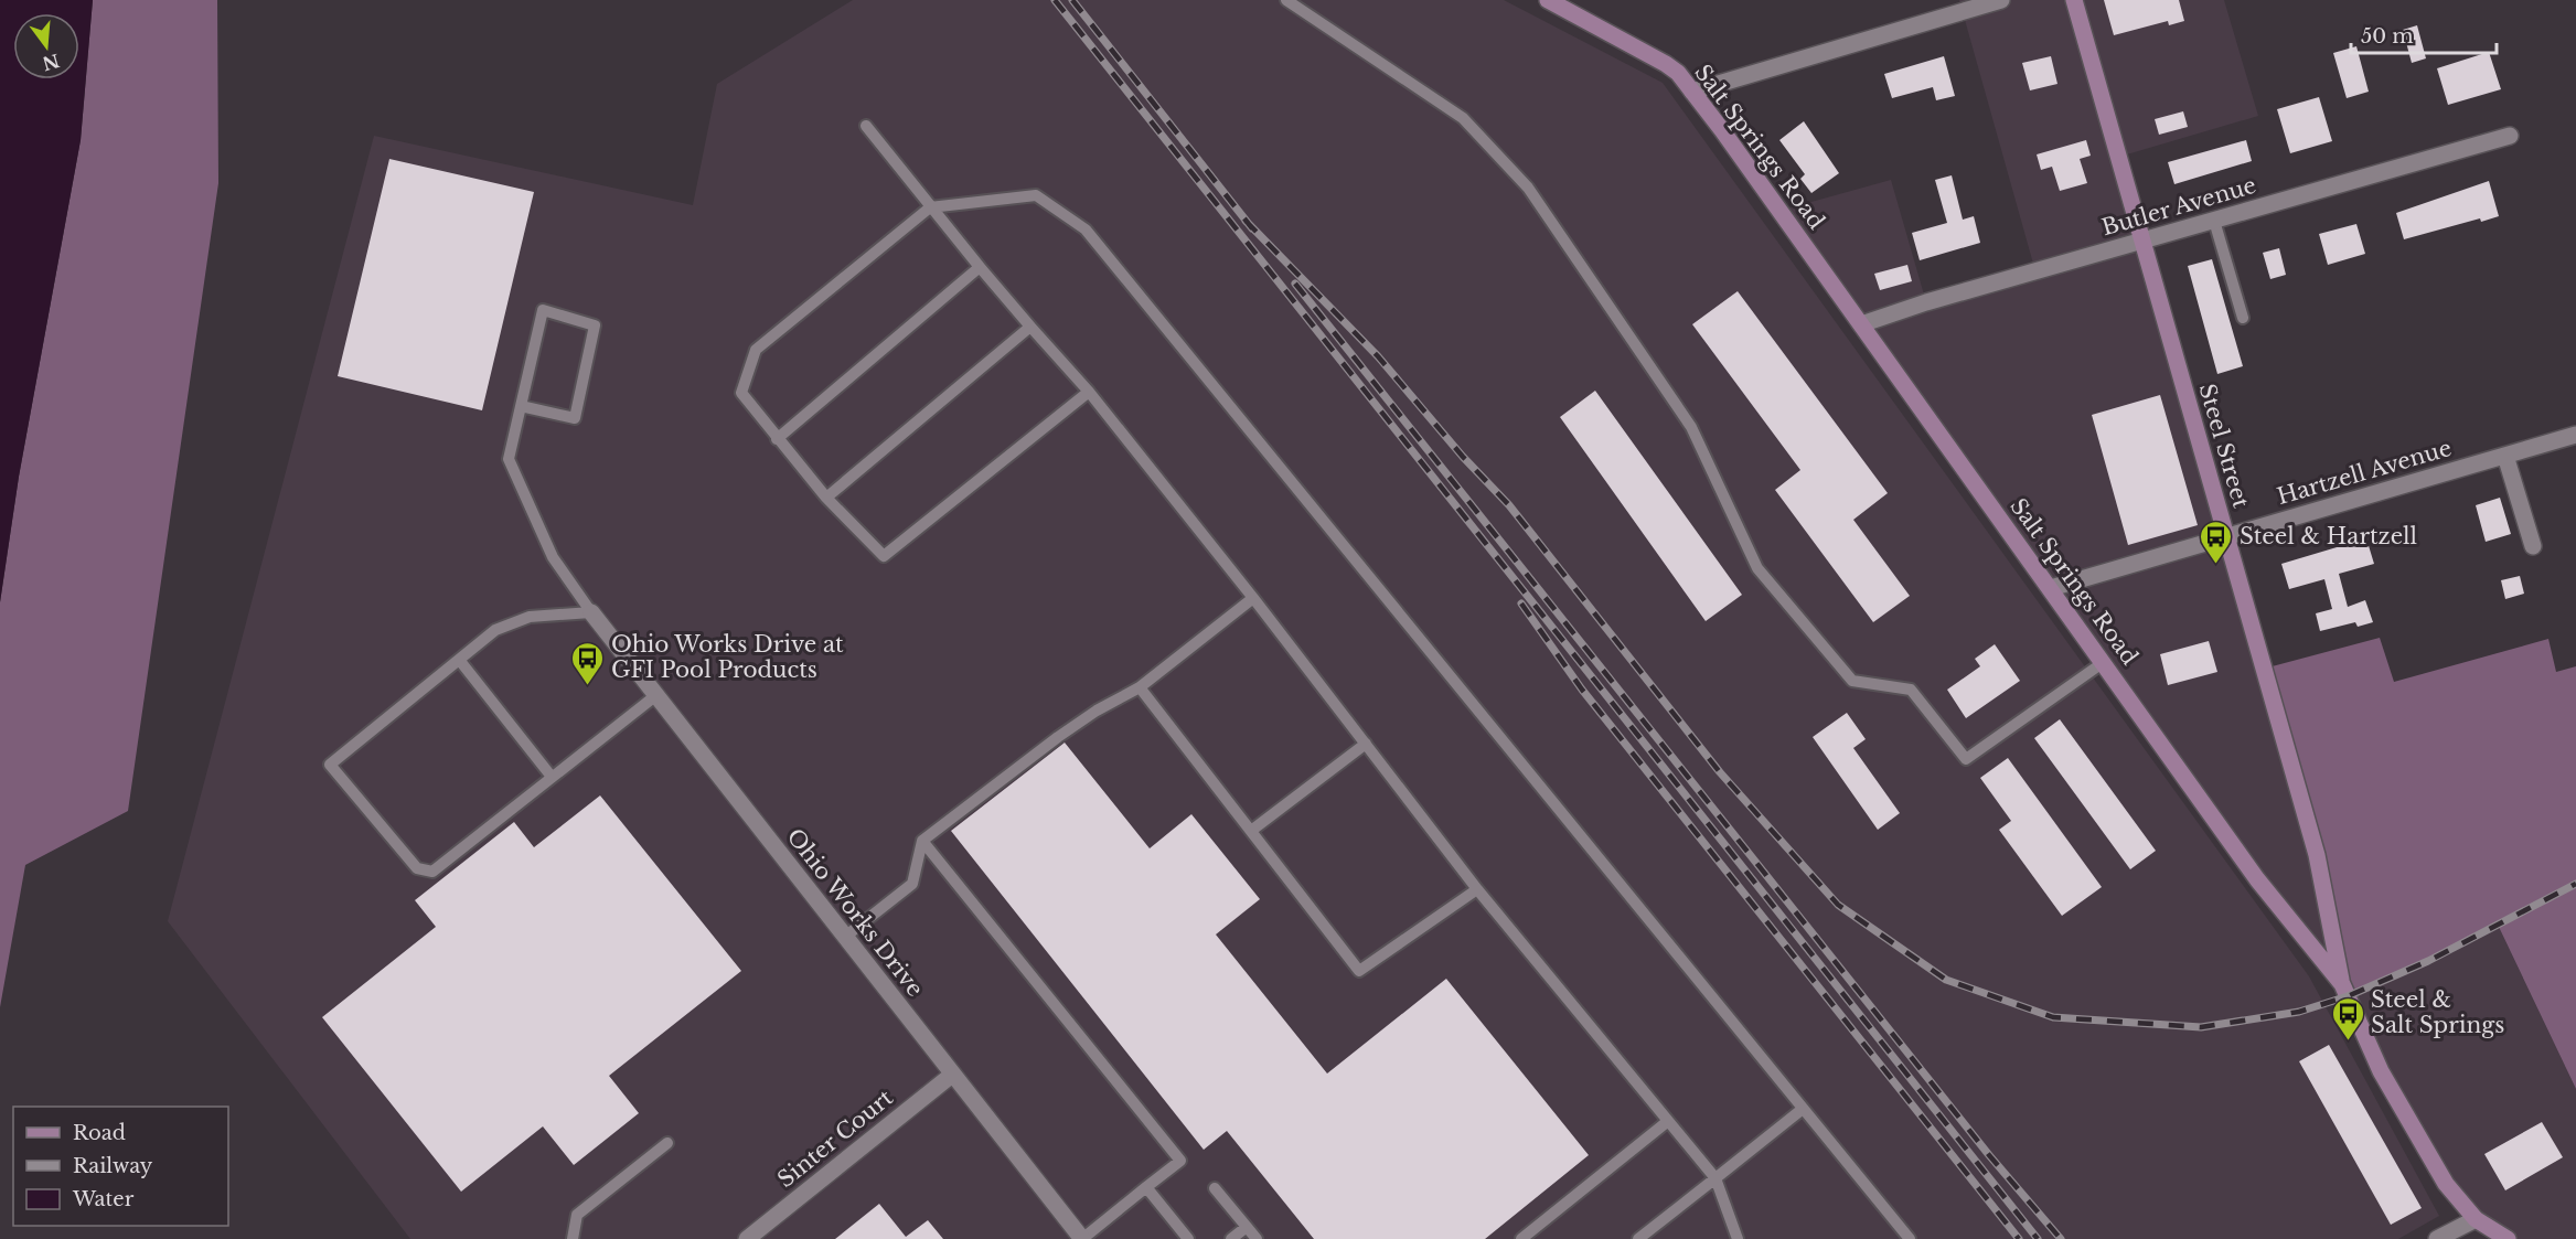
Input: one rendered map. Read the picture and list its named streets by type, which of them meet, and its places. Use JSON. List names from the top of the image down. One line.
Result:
{"streets":{"street":["Salt Springs Road","Butler Avenue","Steel Street","Hartzell Avenue","Ohio Works Drive","Sinter Court"]},"crossings":[["Salt Springs Road","Butler Avenue"],["Salt Springs Road","Steel Street"],["Salt Springs Road","Hartzell Avenue"],["Butler Avenue","Steel Street"],["Steel Street","Hartzell Avenue"],["Ohio Works Drive","Sinter Court"]],"places":{"bus stop":["Steel & Hartzell","Ohio Works Drive at GFI Pool Products","Steel & Salt Springs"]},"legend":["Road","Railway","Water"],"scale_bar":"50 m","north":"bottom"}
